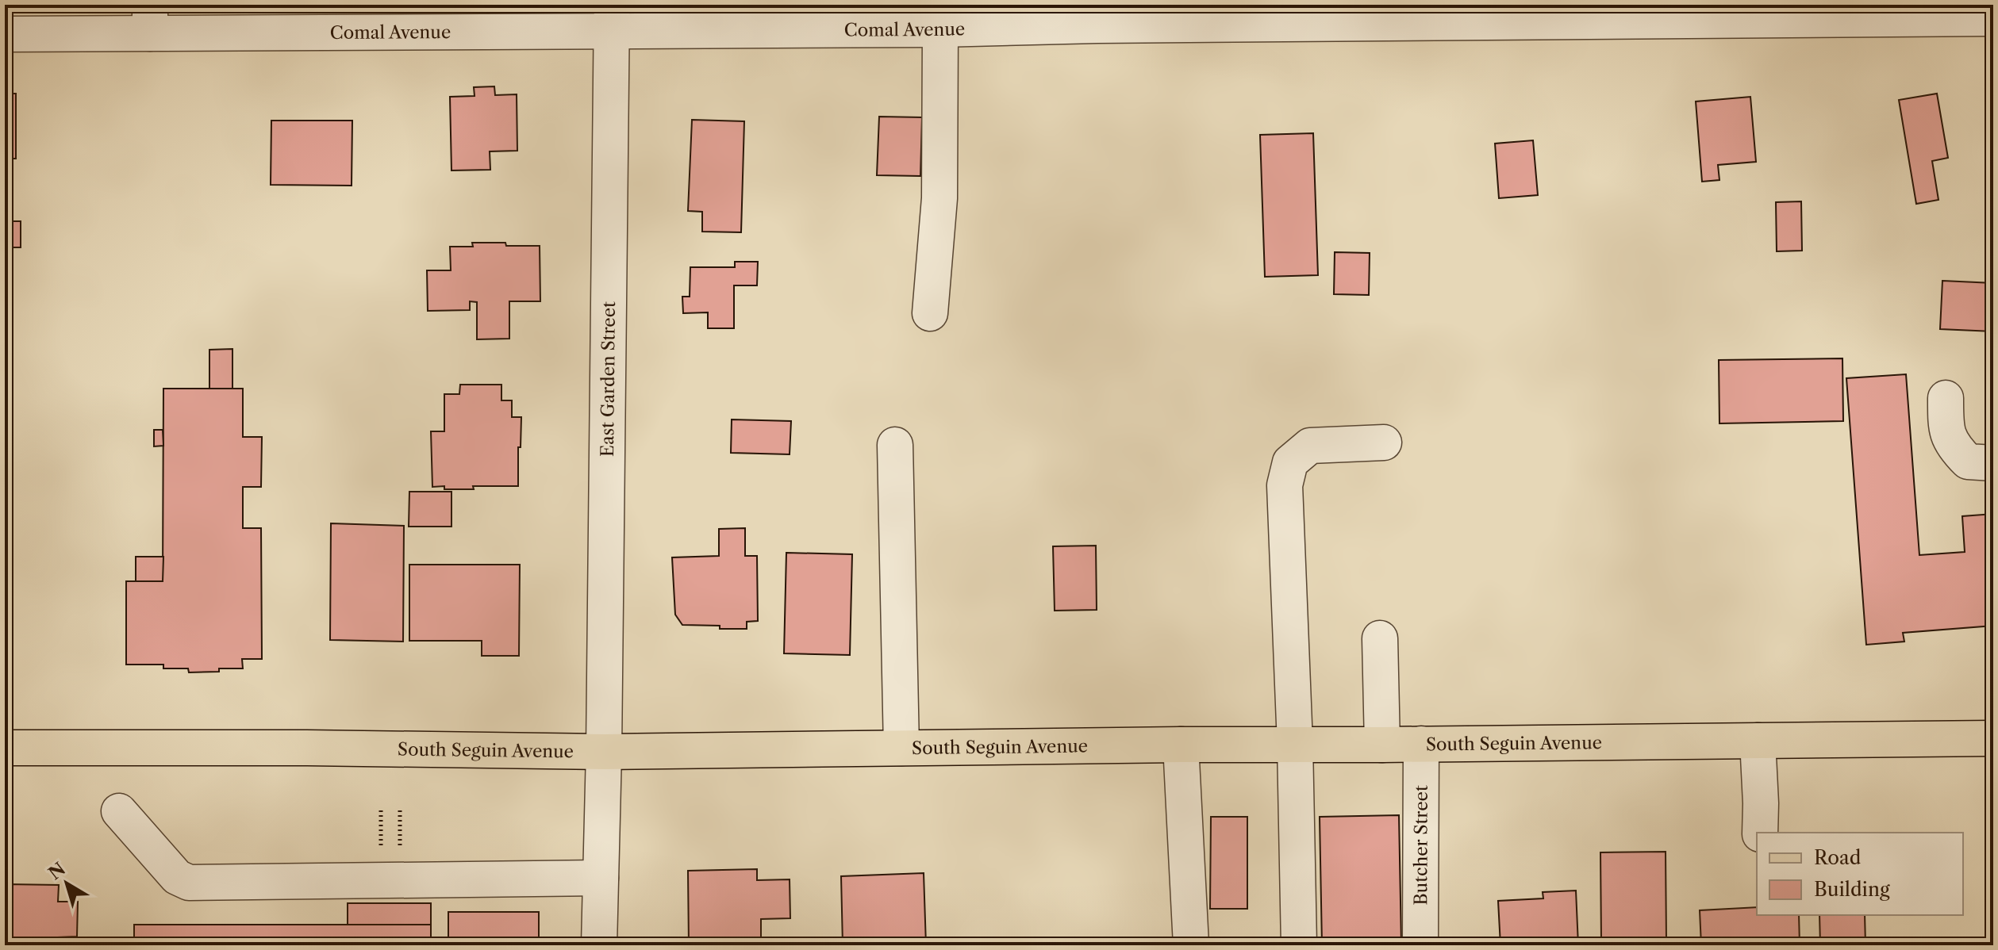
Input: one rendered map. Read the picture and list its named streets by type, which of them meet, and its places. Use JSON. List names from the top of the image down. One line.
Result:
{"streets":{"main road":["South Seguin Avenue"],"street":["Comal Avenue","East Garden Street","Butcher Street"]},"crossings":[["Comal Avenue","East Garden Street"],["East Garden Street","South Seguin Avenue"],["South Seguin Avenue","Butcher Street"]],"legend":["Road","Building"],"north":"top left"}
